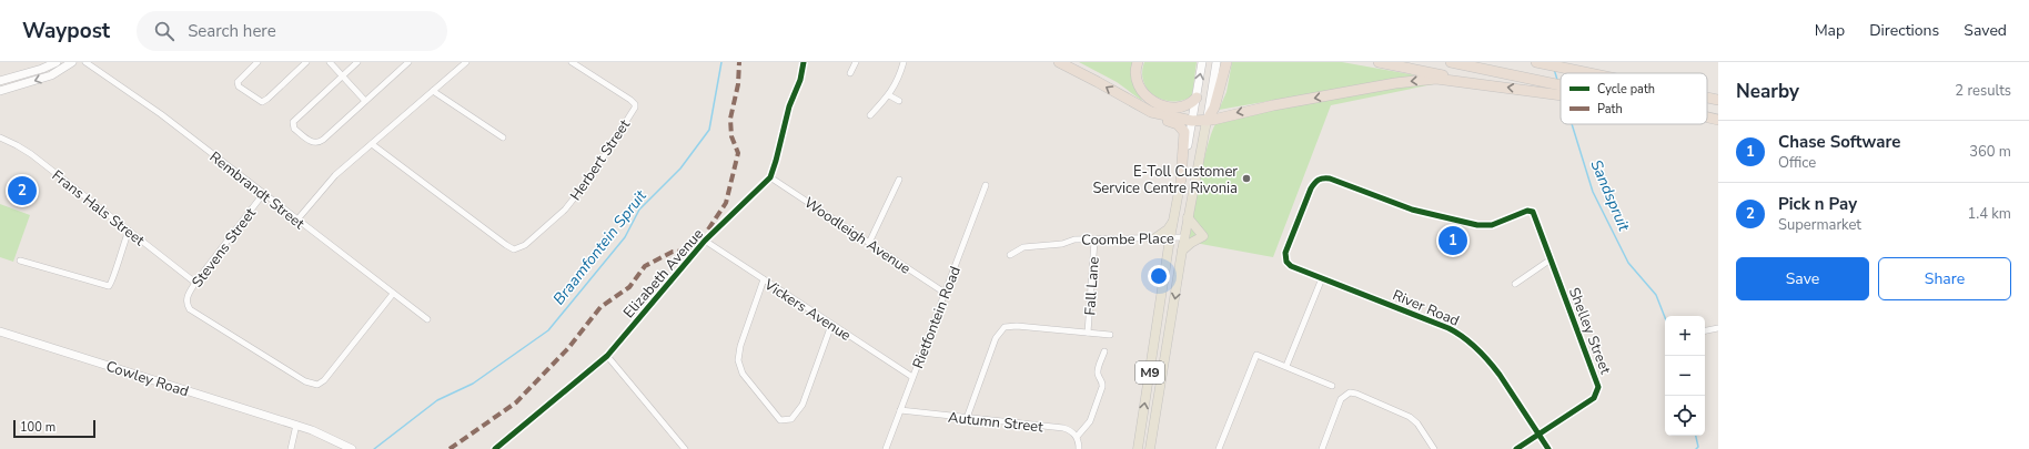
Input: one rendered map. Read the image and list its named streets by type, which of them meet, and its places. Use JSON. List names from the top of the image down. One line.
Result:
{"streets":{"main road":["M9"],"street":["Herbert Street","Rembrandt Street","Frans Hals Street","Woodleigh Avenue","Coombe Place","Stevens Street","Elizabeth Avenue","Fall Lane","River Road","Vickers Avenue","Rietfontein Road","Shelley Street","Cowley Road","Autumn Street"]},"crossings":[["Rembrandt Street","Stevens Street"],["Frans Hals Street","Stevens Street"],["Woodleigh Avenue","Elizabeth Avenue"],["Woodleigh Avenue","Rietfontein Road"],["Coombe Place","Fall Lane"],["Coombe Place","M9"],["Elizabeth Avenue","Vickers Avenue"],["River Road","Shelley Street"],["Vickers Avenue","Rietfontein Road"],["Rietfontein Road","Autumn Street"]],"water":["Sandspruit","Braamfontein Spruit"],"places":["E-Toll Customer Service Centre Rivonia"],"legend":["Cycle path","Path"],"scale_bar":"100 m","page":{"header":"Waypost","search":"Search here","nav":["Map","Directions","Saved"],"heading":["Nearby","2 results"],"list":[{"mark":"1","name":"Chase Software","note":"Office","value":"360 m"},{"mark":"2","name":"Pick n Pay","note":"Supermarket","value":"1.4 km"}],"pins":["2","1"],"buttons":["Save","Share"],"map_buttons":["+","−"],"scale":"100 m"}}
